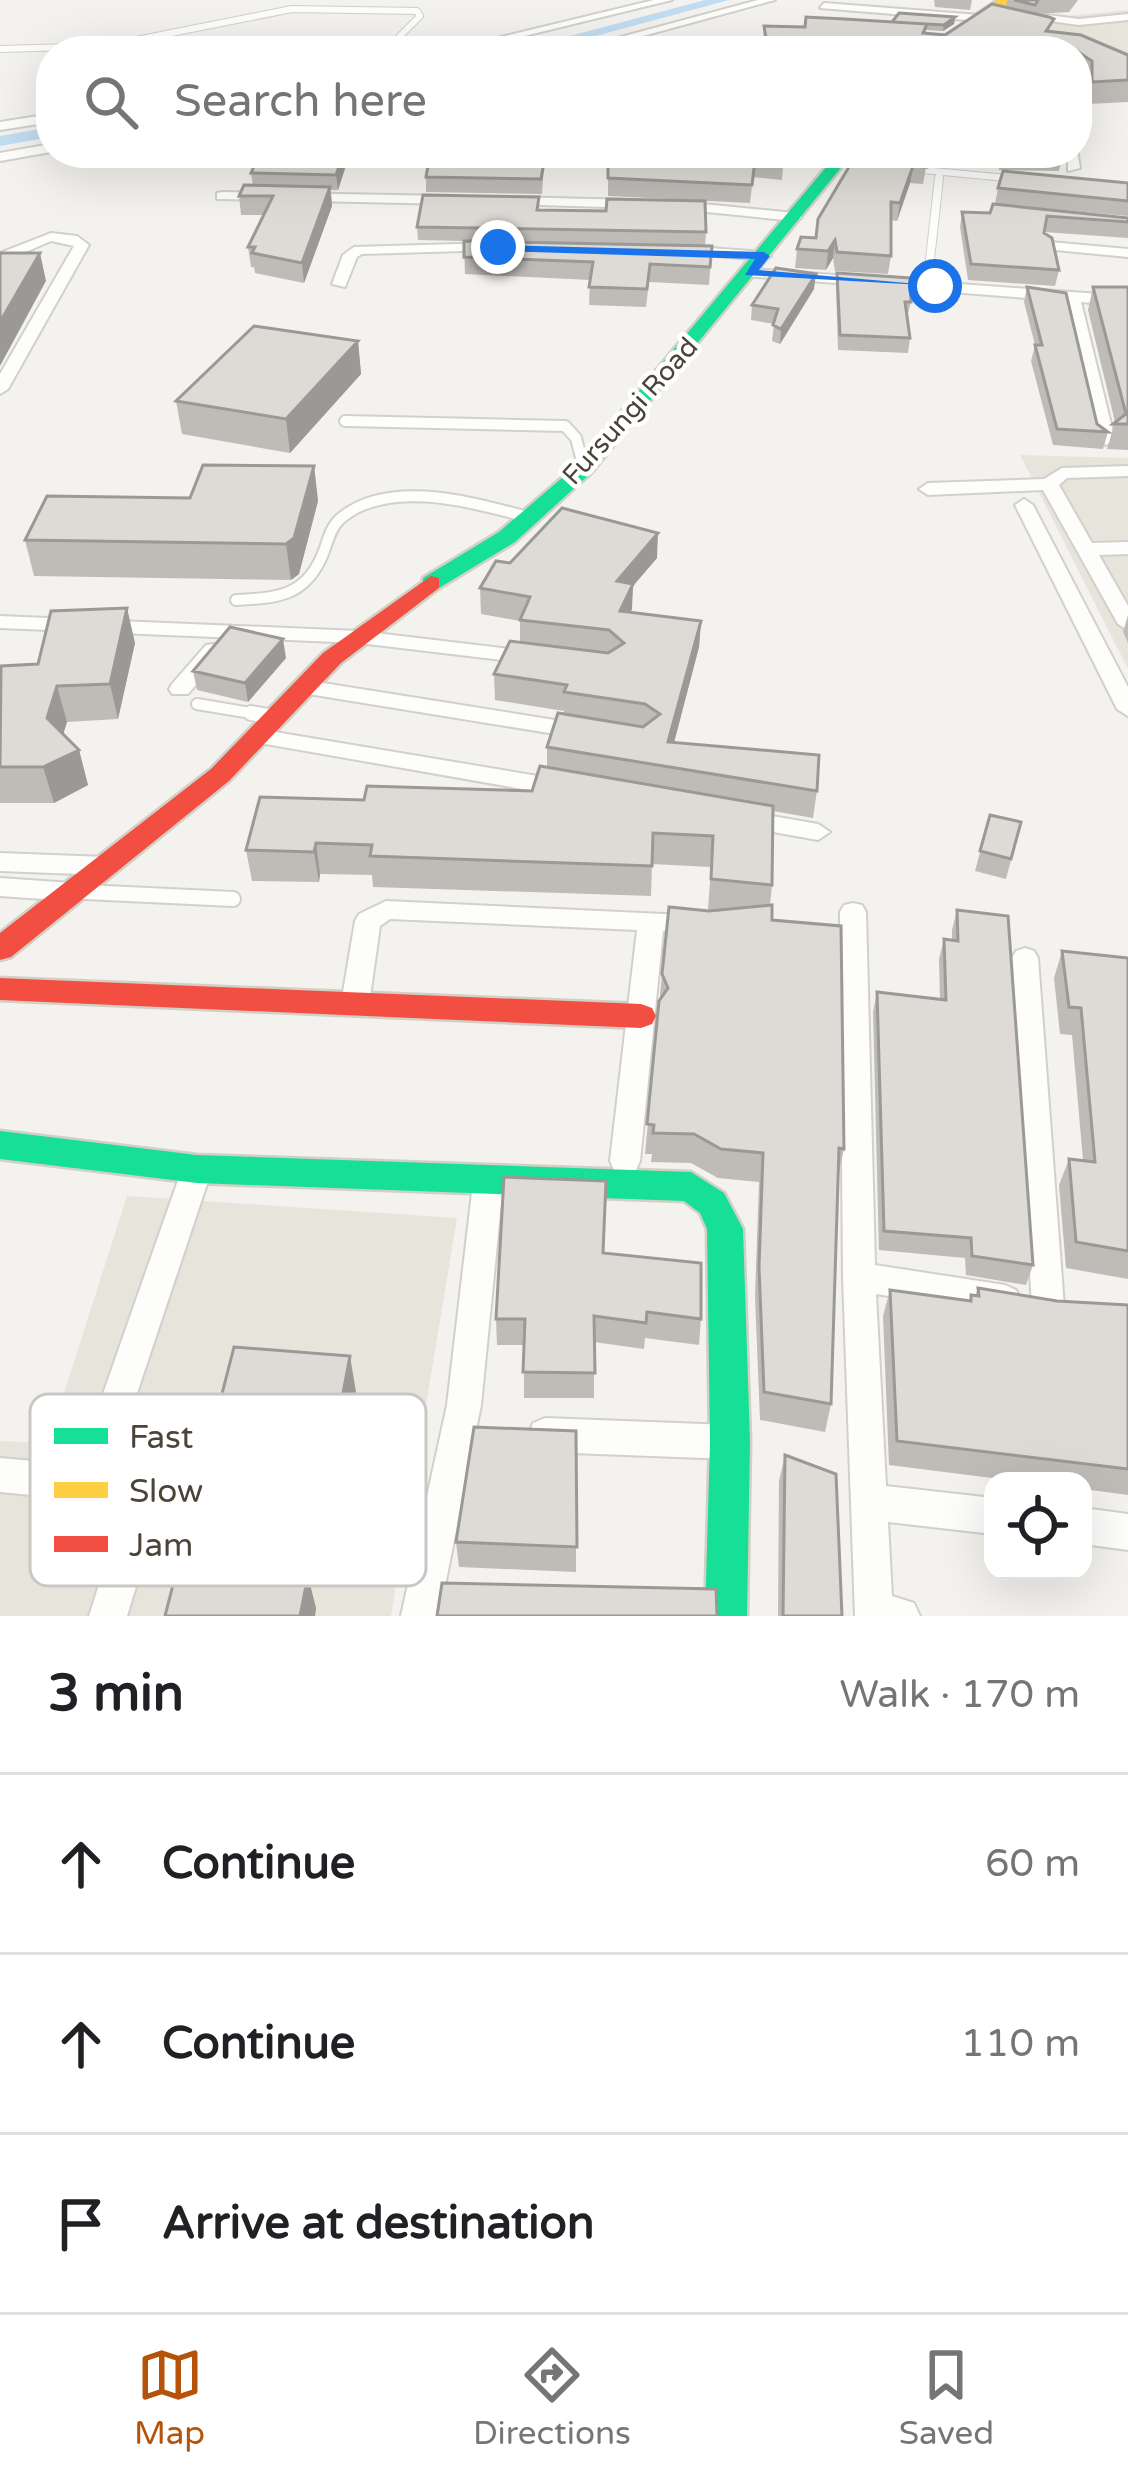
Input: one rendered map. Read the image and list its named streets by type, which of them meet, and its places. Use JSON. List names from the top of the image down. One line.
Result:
{"streets":{"street":["Fursungi Road"]},"legend":["Fast","Slow","Jam"],"page":{"search":"Search here","heading":["3 min","Walk · 170 m"],"list":[["Continue","60 m"],["Continue","110 m"],"Arrive at destination"],"nav":["Map","Directions","Saved"]}}
